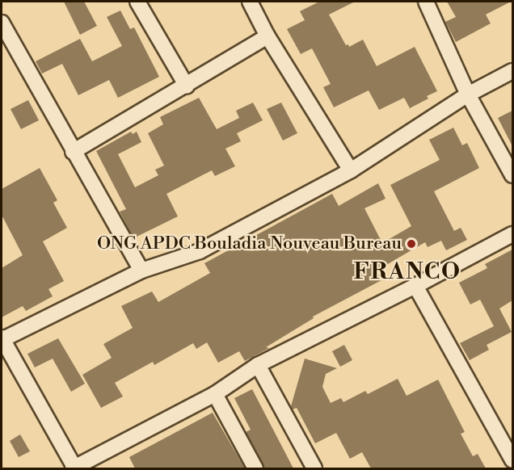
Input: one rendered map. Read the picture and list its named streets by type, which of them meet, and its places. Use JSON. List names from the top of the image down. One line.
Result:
{"districts":["FRANCO"],"places":["ONG APDC Bouladia Nouveau Bureau"]}
